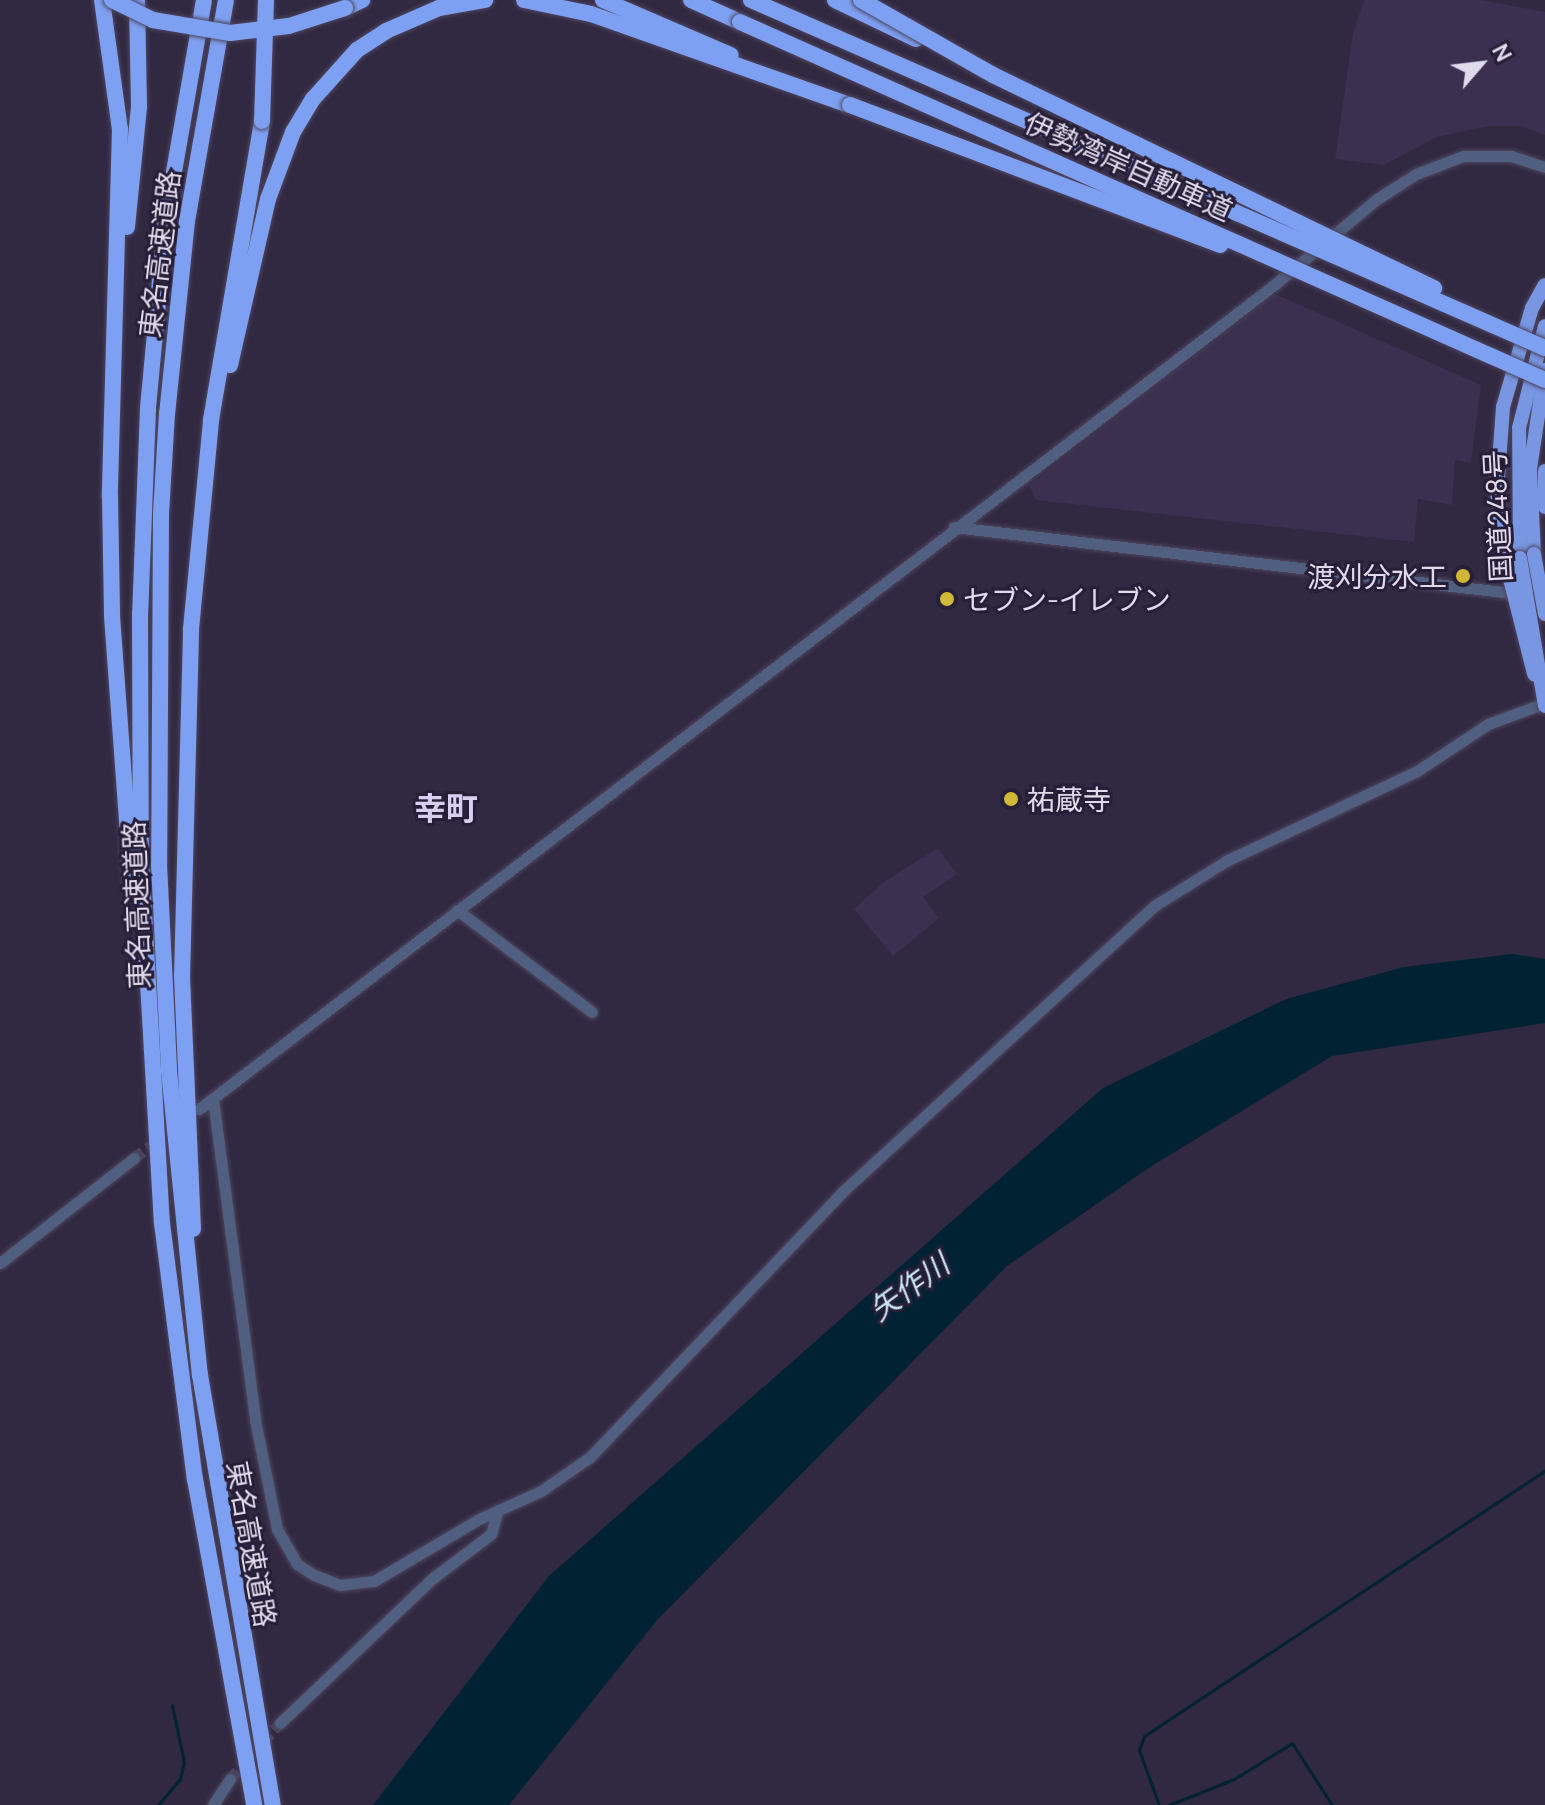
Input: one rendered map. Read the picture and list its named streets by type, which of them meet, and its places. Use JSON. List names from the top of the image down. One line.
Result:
{"streets":{"highway":["伊勢湾岸自動車道","東名高速道路","国道248号"]},"districts":["幸町"],"water":["矢作川"],"places":["渡刈分水工","セブン-イレブン","祐蔵寺"],"north":"top right"}
